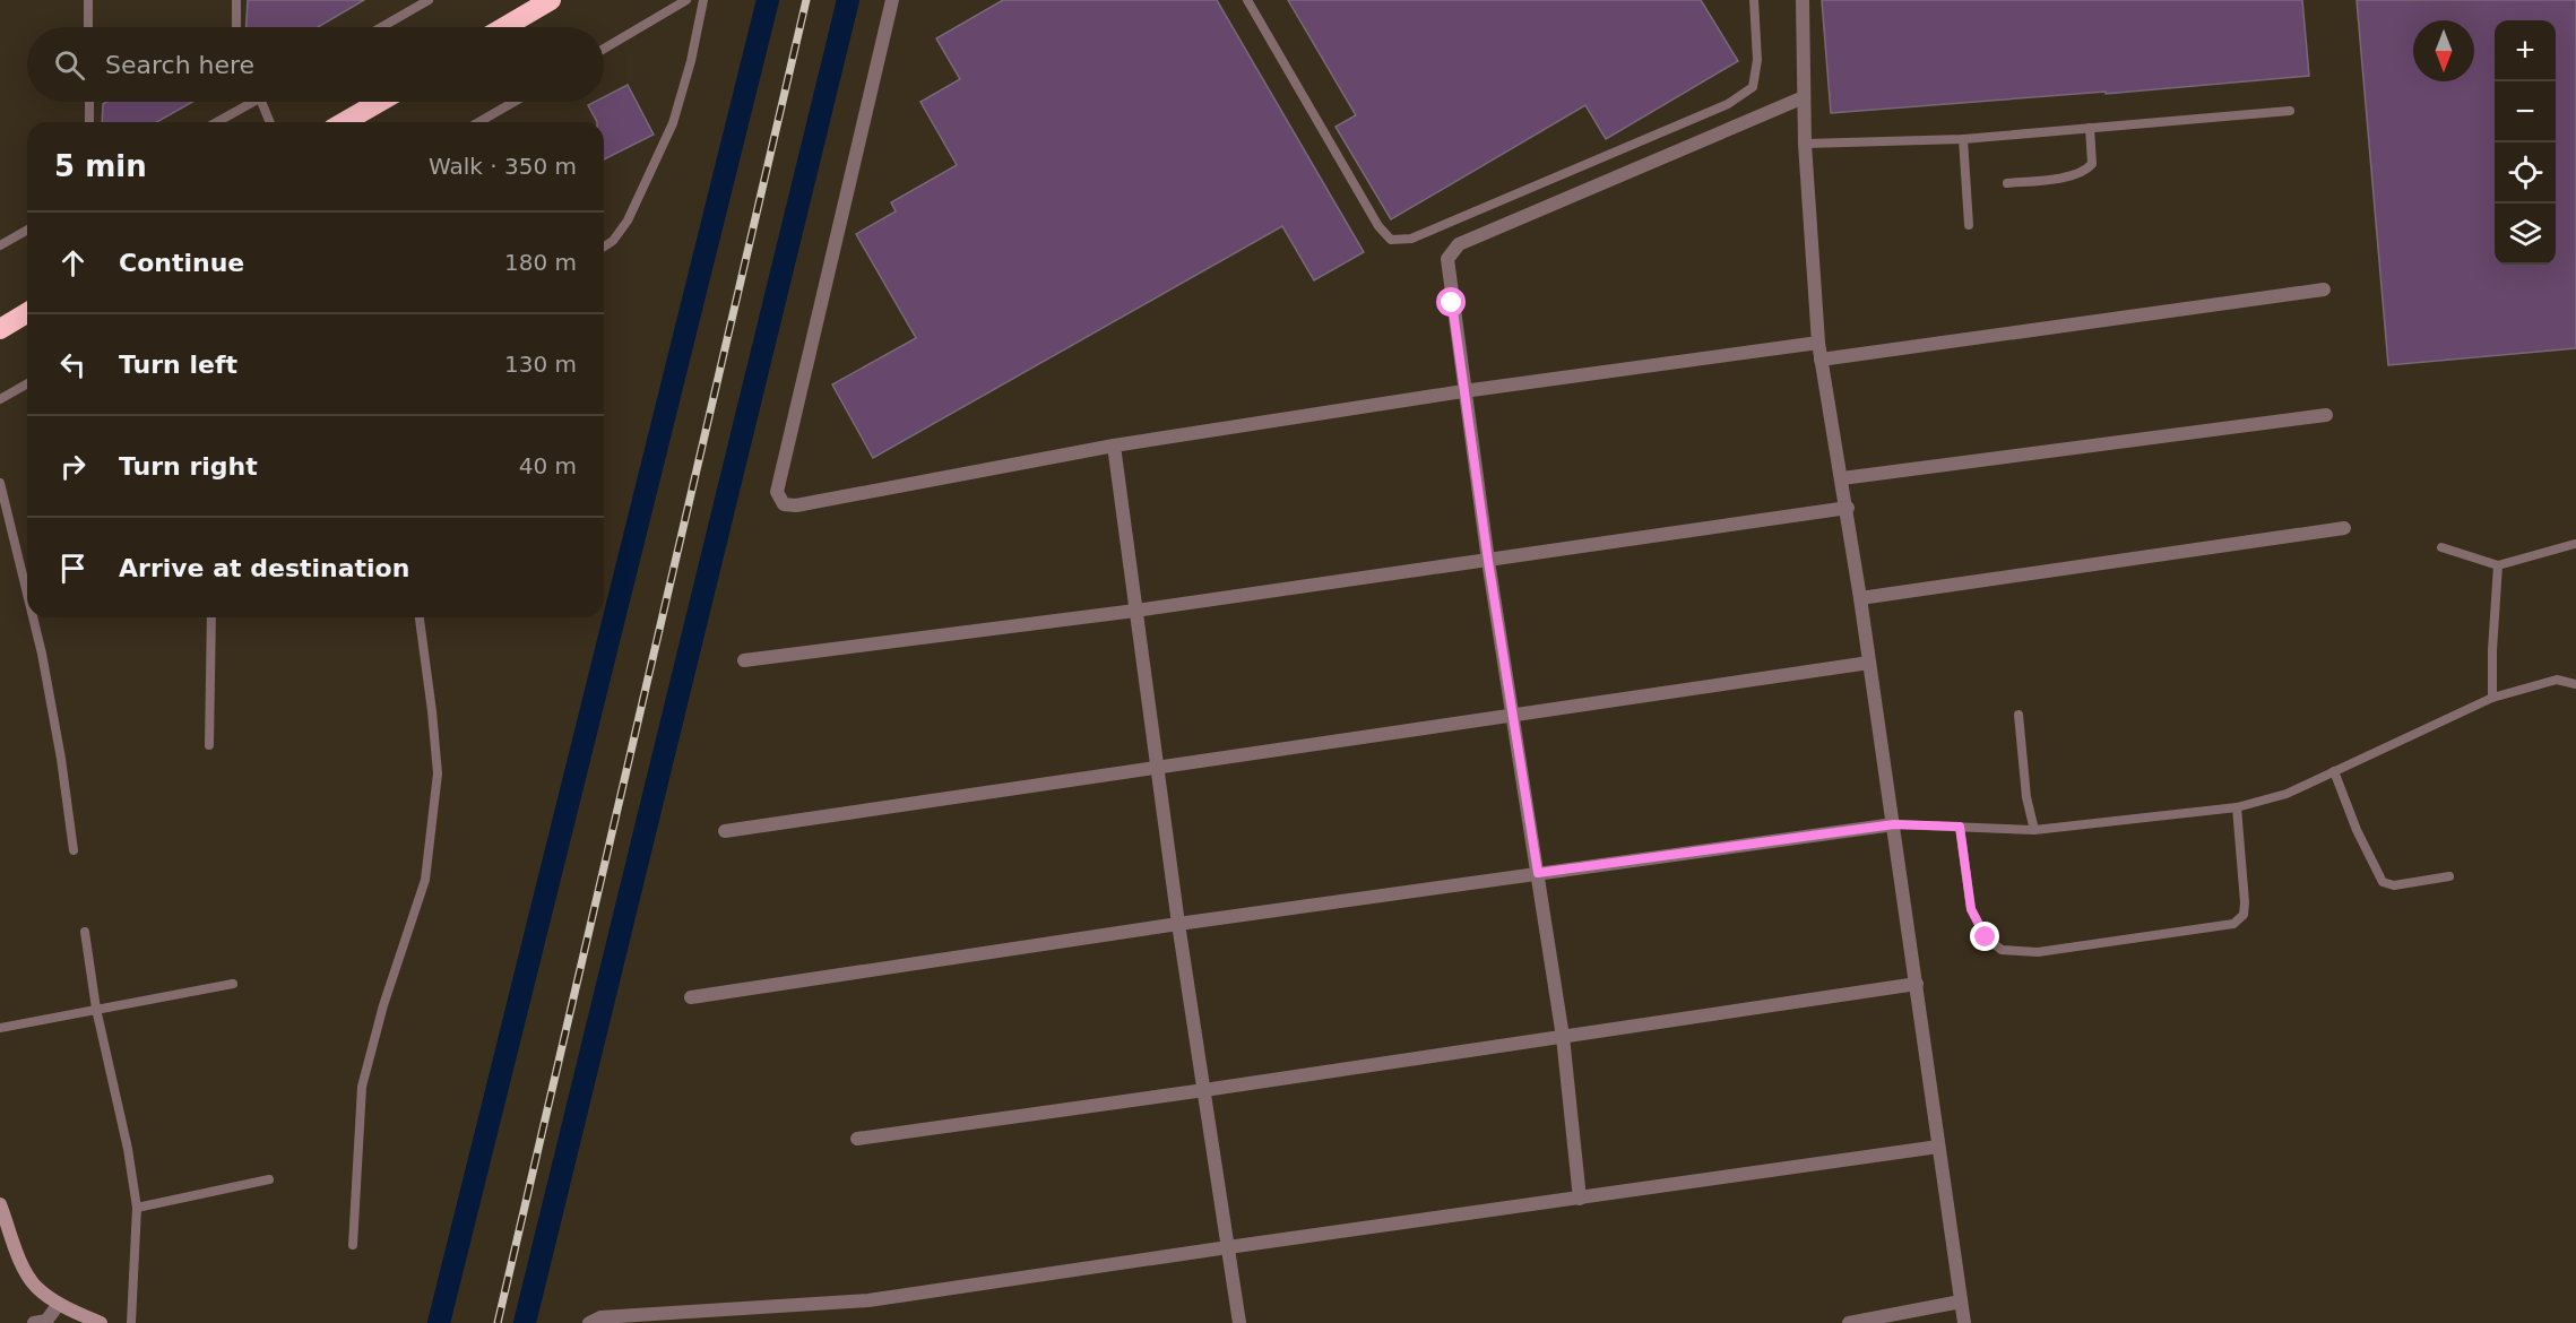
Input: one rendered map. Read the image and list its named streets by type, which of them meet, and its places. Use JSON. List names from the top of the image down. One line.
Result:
{"north":"bottom","page":{"map_buttons":["+","−"],"search":"Search here","heading":["5 min","Walk · 350 m"],"list":[["Continue","180 m"],["Turn left","130 m"],["Turn right","40 m"],"Arrive at destination"]}}
